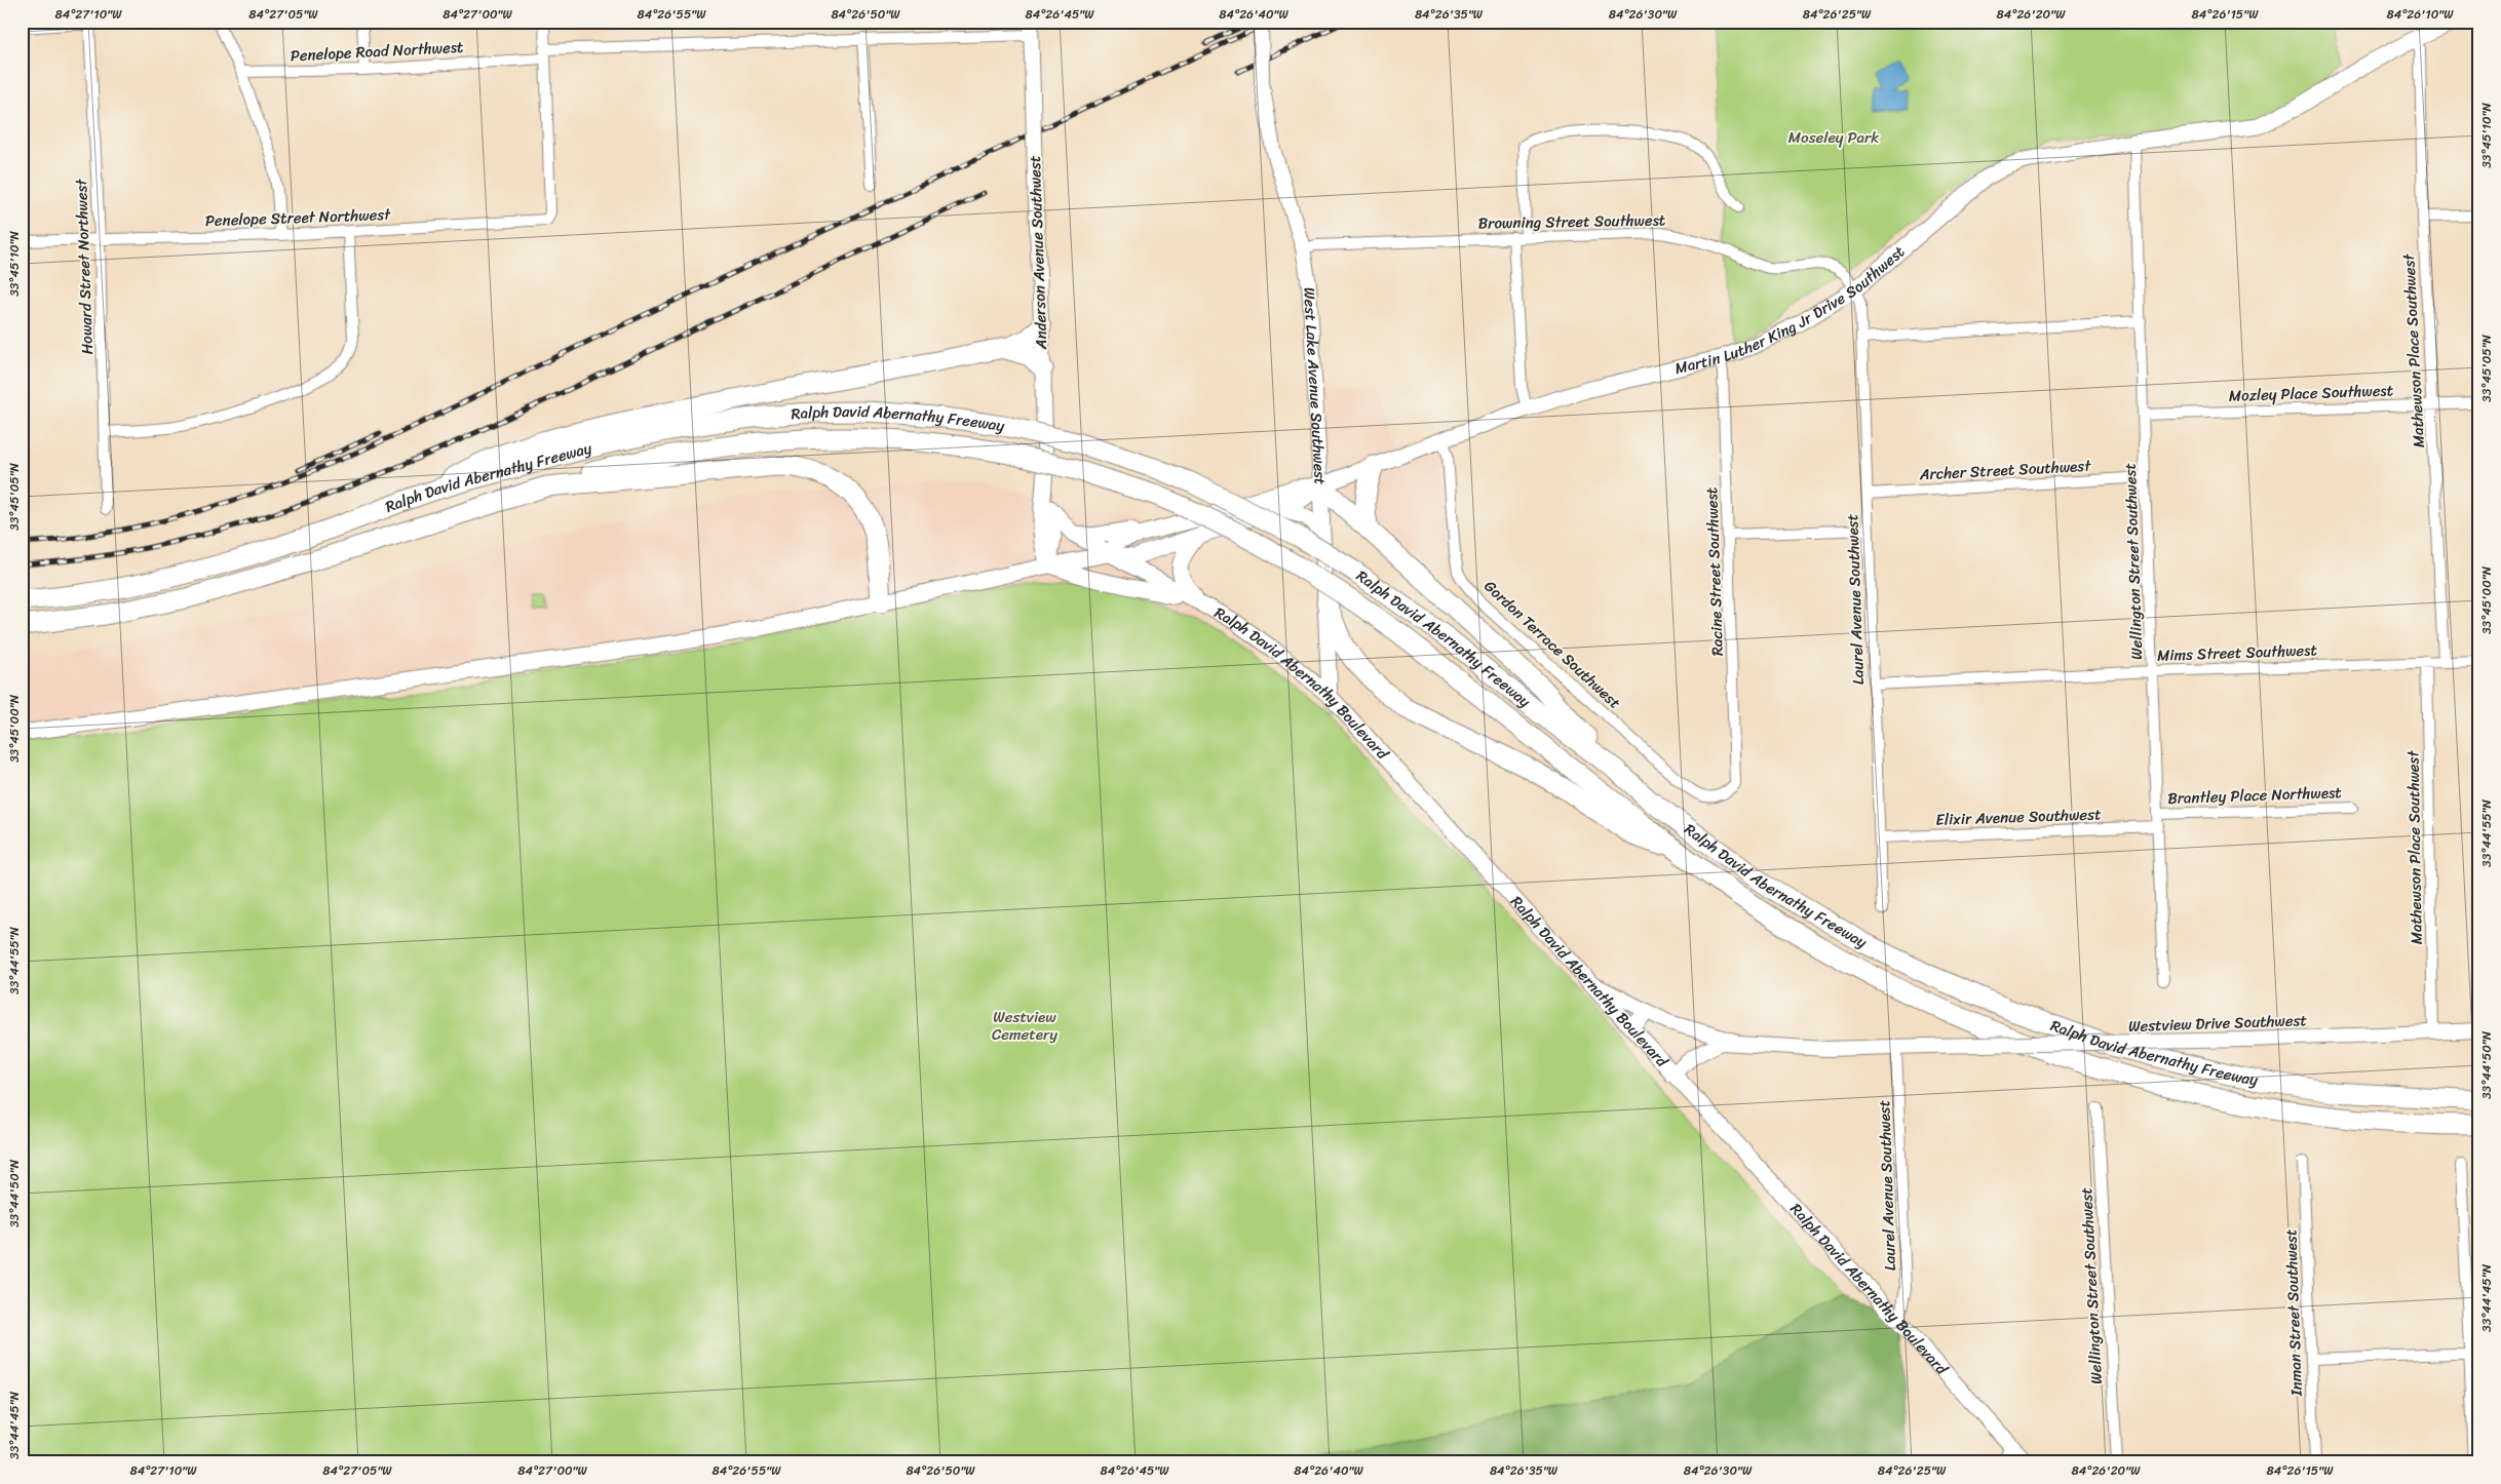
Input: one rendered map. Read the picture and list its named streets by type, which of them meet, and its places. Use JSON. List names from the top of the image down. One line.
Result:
{"streets":{"highway":["Ralph David Abernathy Freeway"],"main road":["Anderson Avenue Southwest","Martin Luther King Jr Drive Southwest","West Lake Avenue Southwest","Ralph David Abernathy Boulevard"],"street":["Penelope Road Northwest","Penelope Street Northwest","Browning Street Southwest","Howard Street Northwest","Mathewson Place Southwest","Mozley Place Southwest","Archer Street Southwest","Wellington Street Southwest","Racine Street Southwest","Laurel Avenue Southwest","Gordon Terrace Southwest","Mims Street Southwest","Brantley Place Northwest","Elixir Avenue Southwest","Westview Drive Southwest","Inman Street Southwest"]},"crossings":[["Penelope Road Northwest","Penelope Street Northwest"],["Penelope Road Northwest","Anderson Avenue Southwest"],["Penelope Street Northwest","Howard Street Northwest"],["Browning Street Southwest","Martin Luther King Jr Drive Southwest"],["Browning Street Southwest","West Lake Avenue Southwest"],["Browning Street Southwest","Laurel Avenue Southwest"],["Anderson Avenue Southwest","Ralph David Abernathy Boulevard"],["Martin Luther King Jr Drive Southwest","Mathewson Place Southwest"],["Martin Luther King Jr Drive Southwest","West Lake Avenue Southwest"],["Martin Luther King Jr Drive Southwest","Wellington Street Southwest"],["Martin Luther King Jr Drive Southwest","Racine Street Southwest"],["Martin Luther King Jr Drive Southwest","Laurel Avenue Southwest"],["Martin Luther King Jr Drive Southwest","Gordon Terrace Southwest"],["Mathewson Place Southwest","Mozley Place Southwest"],["Mathewson Place Southwest","Mims Street Southwest"],["Mathewson Place Southwest","Westview Drive Southwest"],["West Lake Avenue Southwest","Ralph David Abernathy Boulevard"],["Mozley Place Southwest","Wellington Street Southwest"],["Archer Street Southwest","Wellington Street Southwest"],["Archer Street Southwest","Laurel Avenue Southwest"],["Wellington Street Southwest","Mims Street Southwest"],["Wellington Street Southwest","Brantley Place Northwest"],["Wellington Street Southwest","Elixir Avenue Southwest"],["Racine Street Southwest","Gordon Terrace Southwest"],["Laurel Avenue Southwest","Mims Street Southwest"],["Laurel Avenue Southwest","Ralph David Abernathy Boulevard"],["Laurel Avenue Southwest","Elixir Avenue Southwest"],["Laurel Avenue Southwest","Westview Drive Southwest"],["Ralph David Abernathy Boulevard","Westview Drive Southwest"]],"parks":["Moseley Park","Westview Cemetery"],"coordinates":["84°27'10\"W","84°27'05\"W","84°27'00\"W","84°26'55\"W","84°26'50\"W","84°26'45\"W","84°26'40\"W","84°26'35\"W","84°26'30\"W","84°26'25\"W","84°26'20\"W","84°26'15\"W","84°26'10\"W","33°45'10\"N","33°45'05\"N","33°45'00\"N","33°44'55\"N","33°44'50\"N","33°44'45\"N"]}
